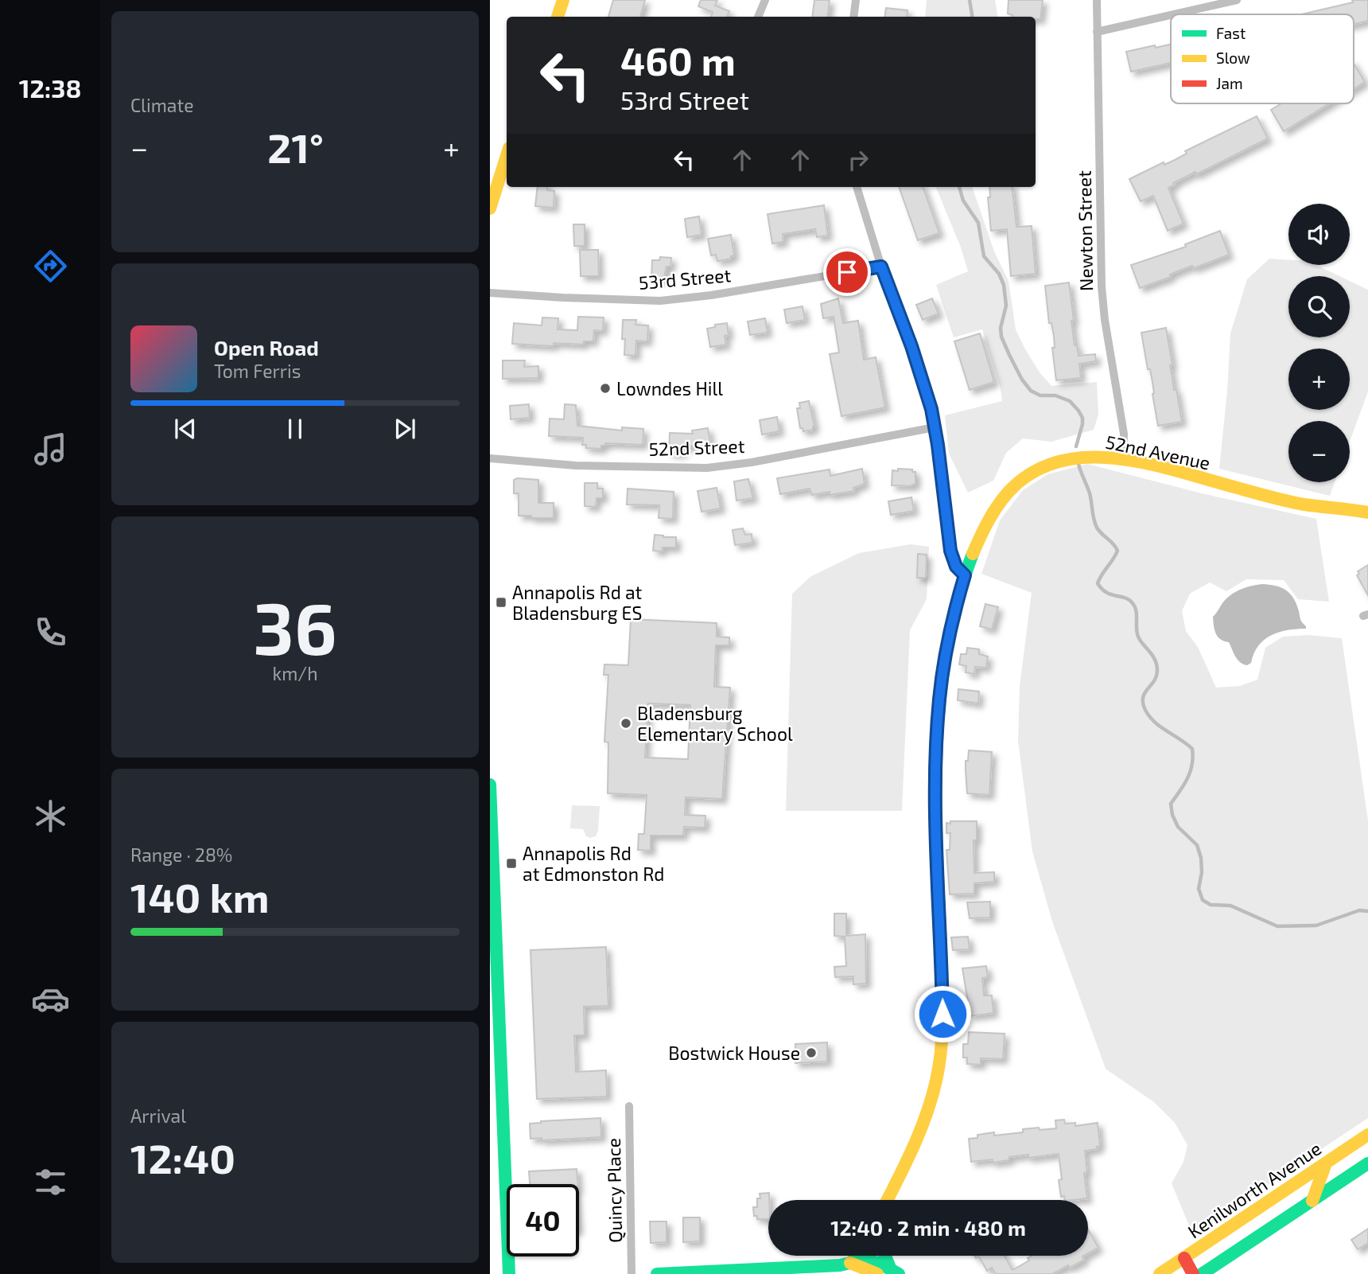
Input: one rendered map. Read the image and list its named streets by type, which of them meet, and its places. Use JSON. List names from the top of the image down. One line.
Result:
{"streets":{"main road":["52nd Avenue","Kenilworth Avenue"],"street":["Newton Street","53rd Street","52nd Street","Quincy Place"]},"crossings":[["Newton Street","52nd Avenue"]],"places":{"other":["Lowndes Hill","Bladensburg Elementary School","Bostwick House"],"transit":["Annapolis Rd at Bladensburg ES","Annapolis Rd at Edmonston Rd"]},"legend":["Fast","Slow","Jam"],"page":{"tabs":"12:38","tile":["Climate",["36","km/h"],["Range · 28%","140 km"],["Arrival","12:40"]],"turn":["460 m","53rd Street"],"heat":["−","21°","+"],"map_buttons":["+","−"],"song":["Open Road","Tom Ferris"],"limit":"40","trip":"12:40 · 2 min · 480 m"}}
